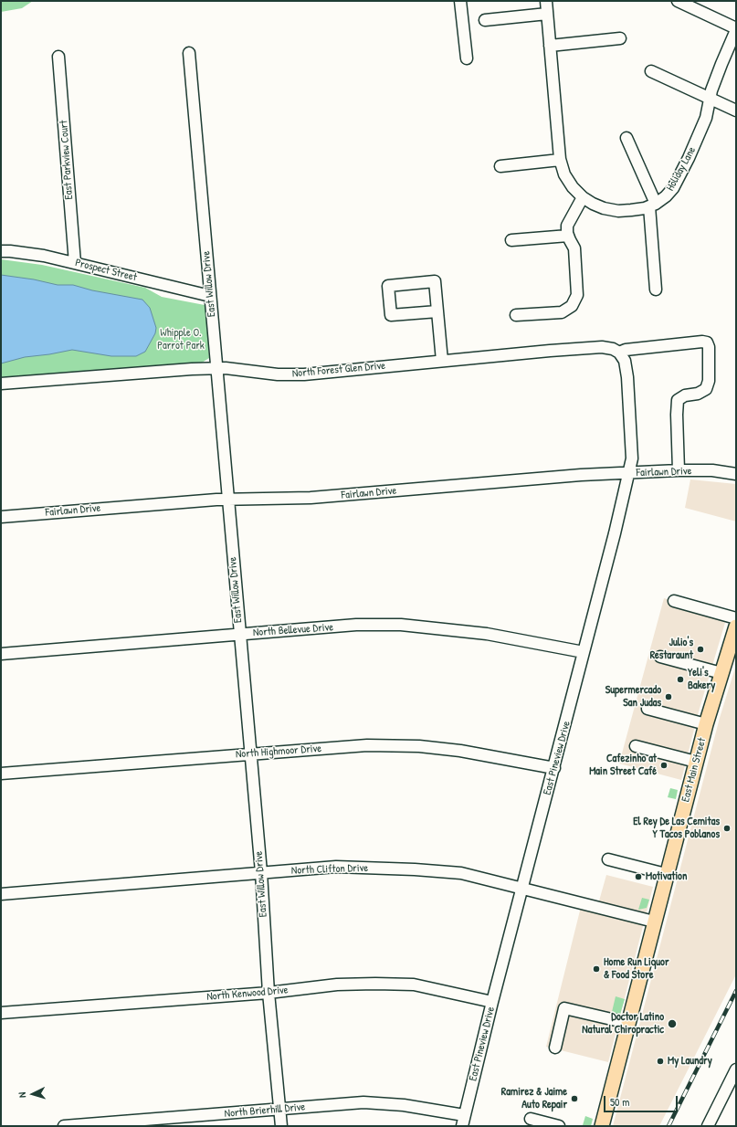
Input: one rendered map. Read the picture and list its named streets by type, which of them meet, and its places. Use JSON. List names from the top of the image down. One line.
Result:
{"streets":{"main road":["East Main Street"],"street":["East Parkview Court","Holiday Lane","Prospect Street","East Willow Drive","North Forest Glen Drive","Fairlawn Drive","North Bellevue Drive","North Highmoor Drive","East Pineview Drive","North Clifton Drive","North Kenwood Drive","North Brierhill Drive"]},"crossings":[["East Parkview Court","Prospect Street"],["Prospect Street","East Willow Drive"],["East Willow Drive","North Forest Glen Drive"],["East Willow Drive","Fairlawn Drive"],["East Willow Drive","North Bellevue Drive"],["East Willow Drive","North Highmoor Drive"],["East Willow Drive","North Clifton Drive"],["East Willow Drive","North Kenwood Drive"],["East Willow Drive","North Brierhill Drive"],["North Forest Glen Drive","East Pineview Drive"],["Fairlawn Drive","East Pineview Drive"],["North Bellevue Drive","East Pineview Drive"],["North Highmoor Drive","East Pineview Drive"],["East Pineview Drive","North Clifton Drive"],["East Pineview Drive","North Kenwood Drive"],["East Pineview Drive","North Brierhill Drive"],["East Main Street","North Clifton Drive"]],"parks":["Whipple O. Parrot Park"],"places":["Julio's Restaraunt","Yeli's Bakery","Supermercado San Judas","Cafezinho at Main Street Café","El Rey De Las Cemitas Y Tacos Poblanos","Motivation","Home Run Liquor & Food Store","Doctor Latino Natural Chiropractic","My Laundry","Ramirez & Jaime Auto Repair"],"scale_bar":"50 m","north":"left"}
